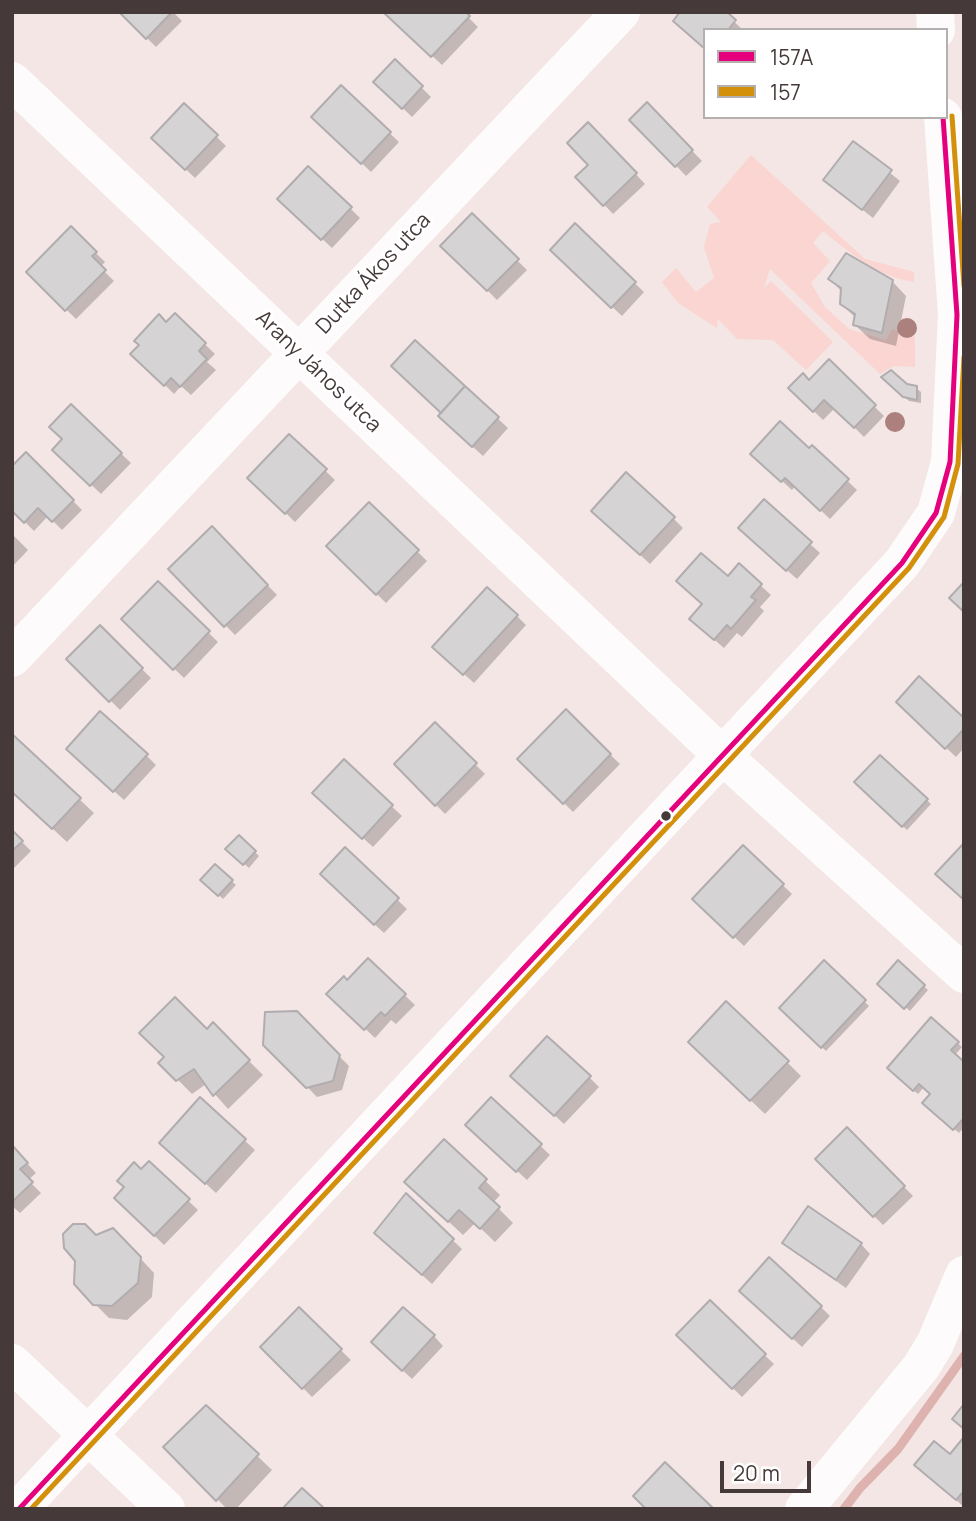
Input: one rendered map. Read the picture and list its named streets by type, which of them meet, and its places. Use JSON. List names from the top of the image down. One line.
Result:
{"streets":{"street":["Dutka Ákos utca","Arany János utca"]},"crossings":[["Dutka Ákos utca","Arany János utca"]],"lines":["transit line 157","transit line 157A"],"legend":["157A","157"],"scale_bar":"20 m"}
